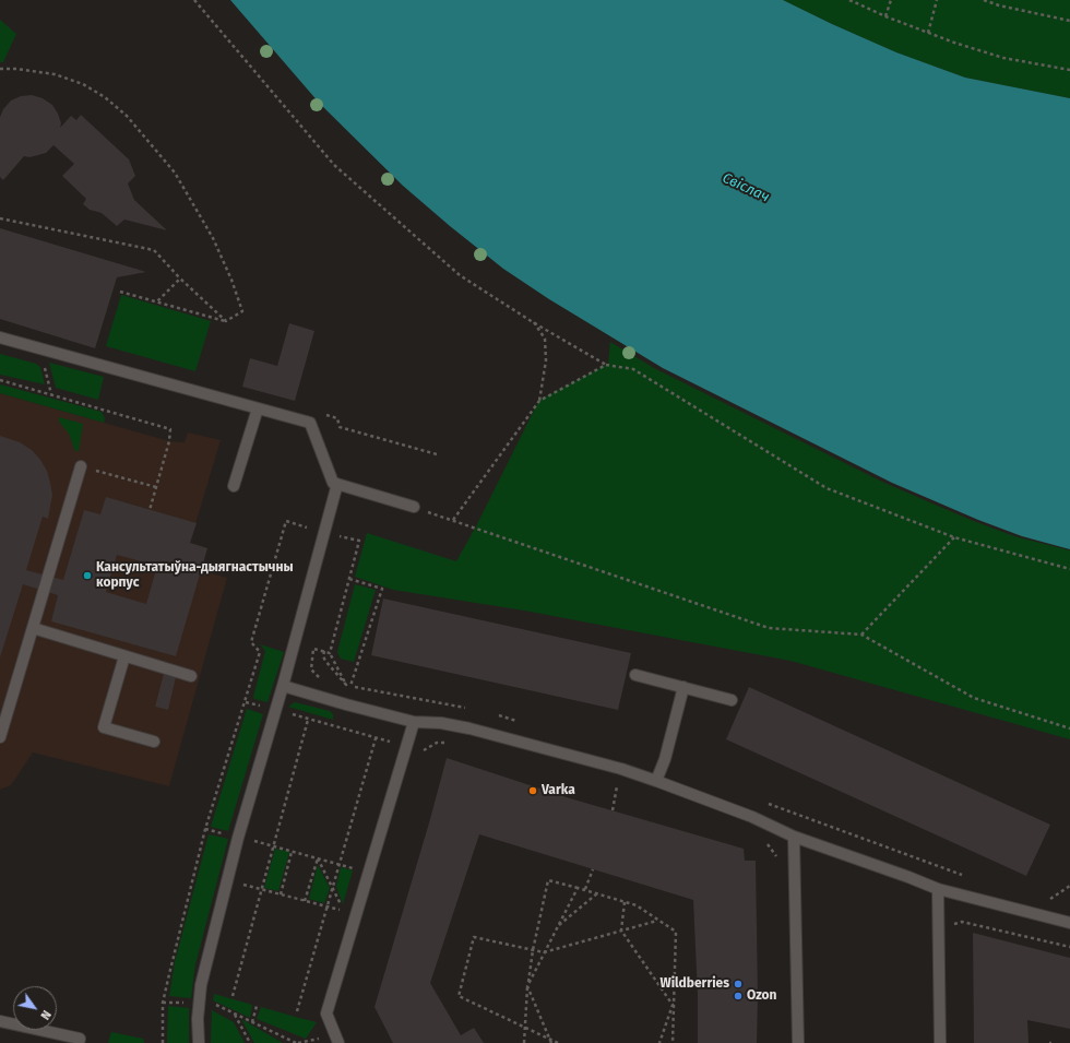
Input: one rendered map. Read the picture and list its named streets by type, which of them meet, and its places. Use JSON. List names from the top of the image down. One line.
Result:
{"water":["Свіслач"],"places":["Кансультатыўна-дыягнастычны корпус","Varka","Wildberries","Ozon"],"north":"bottom right"}
